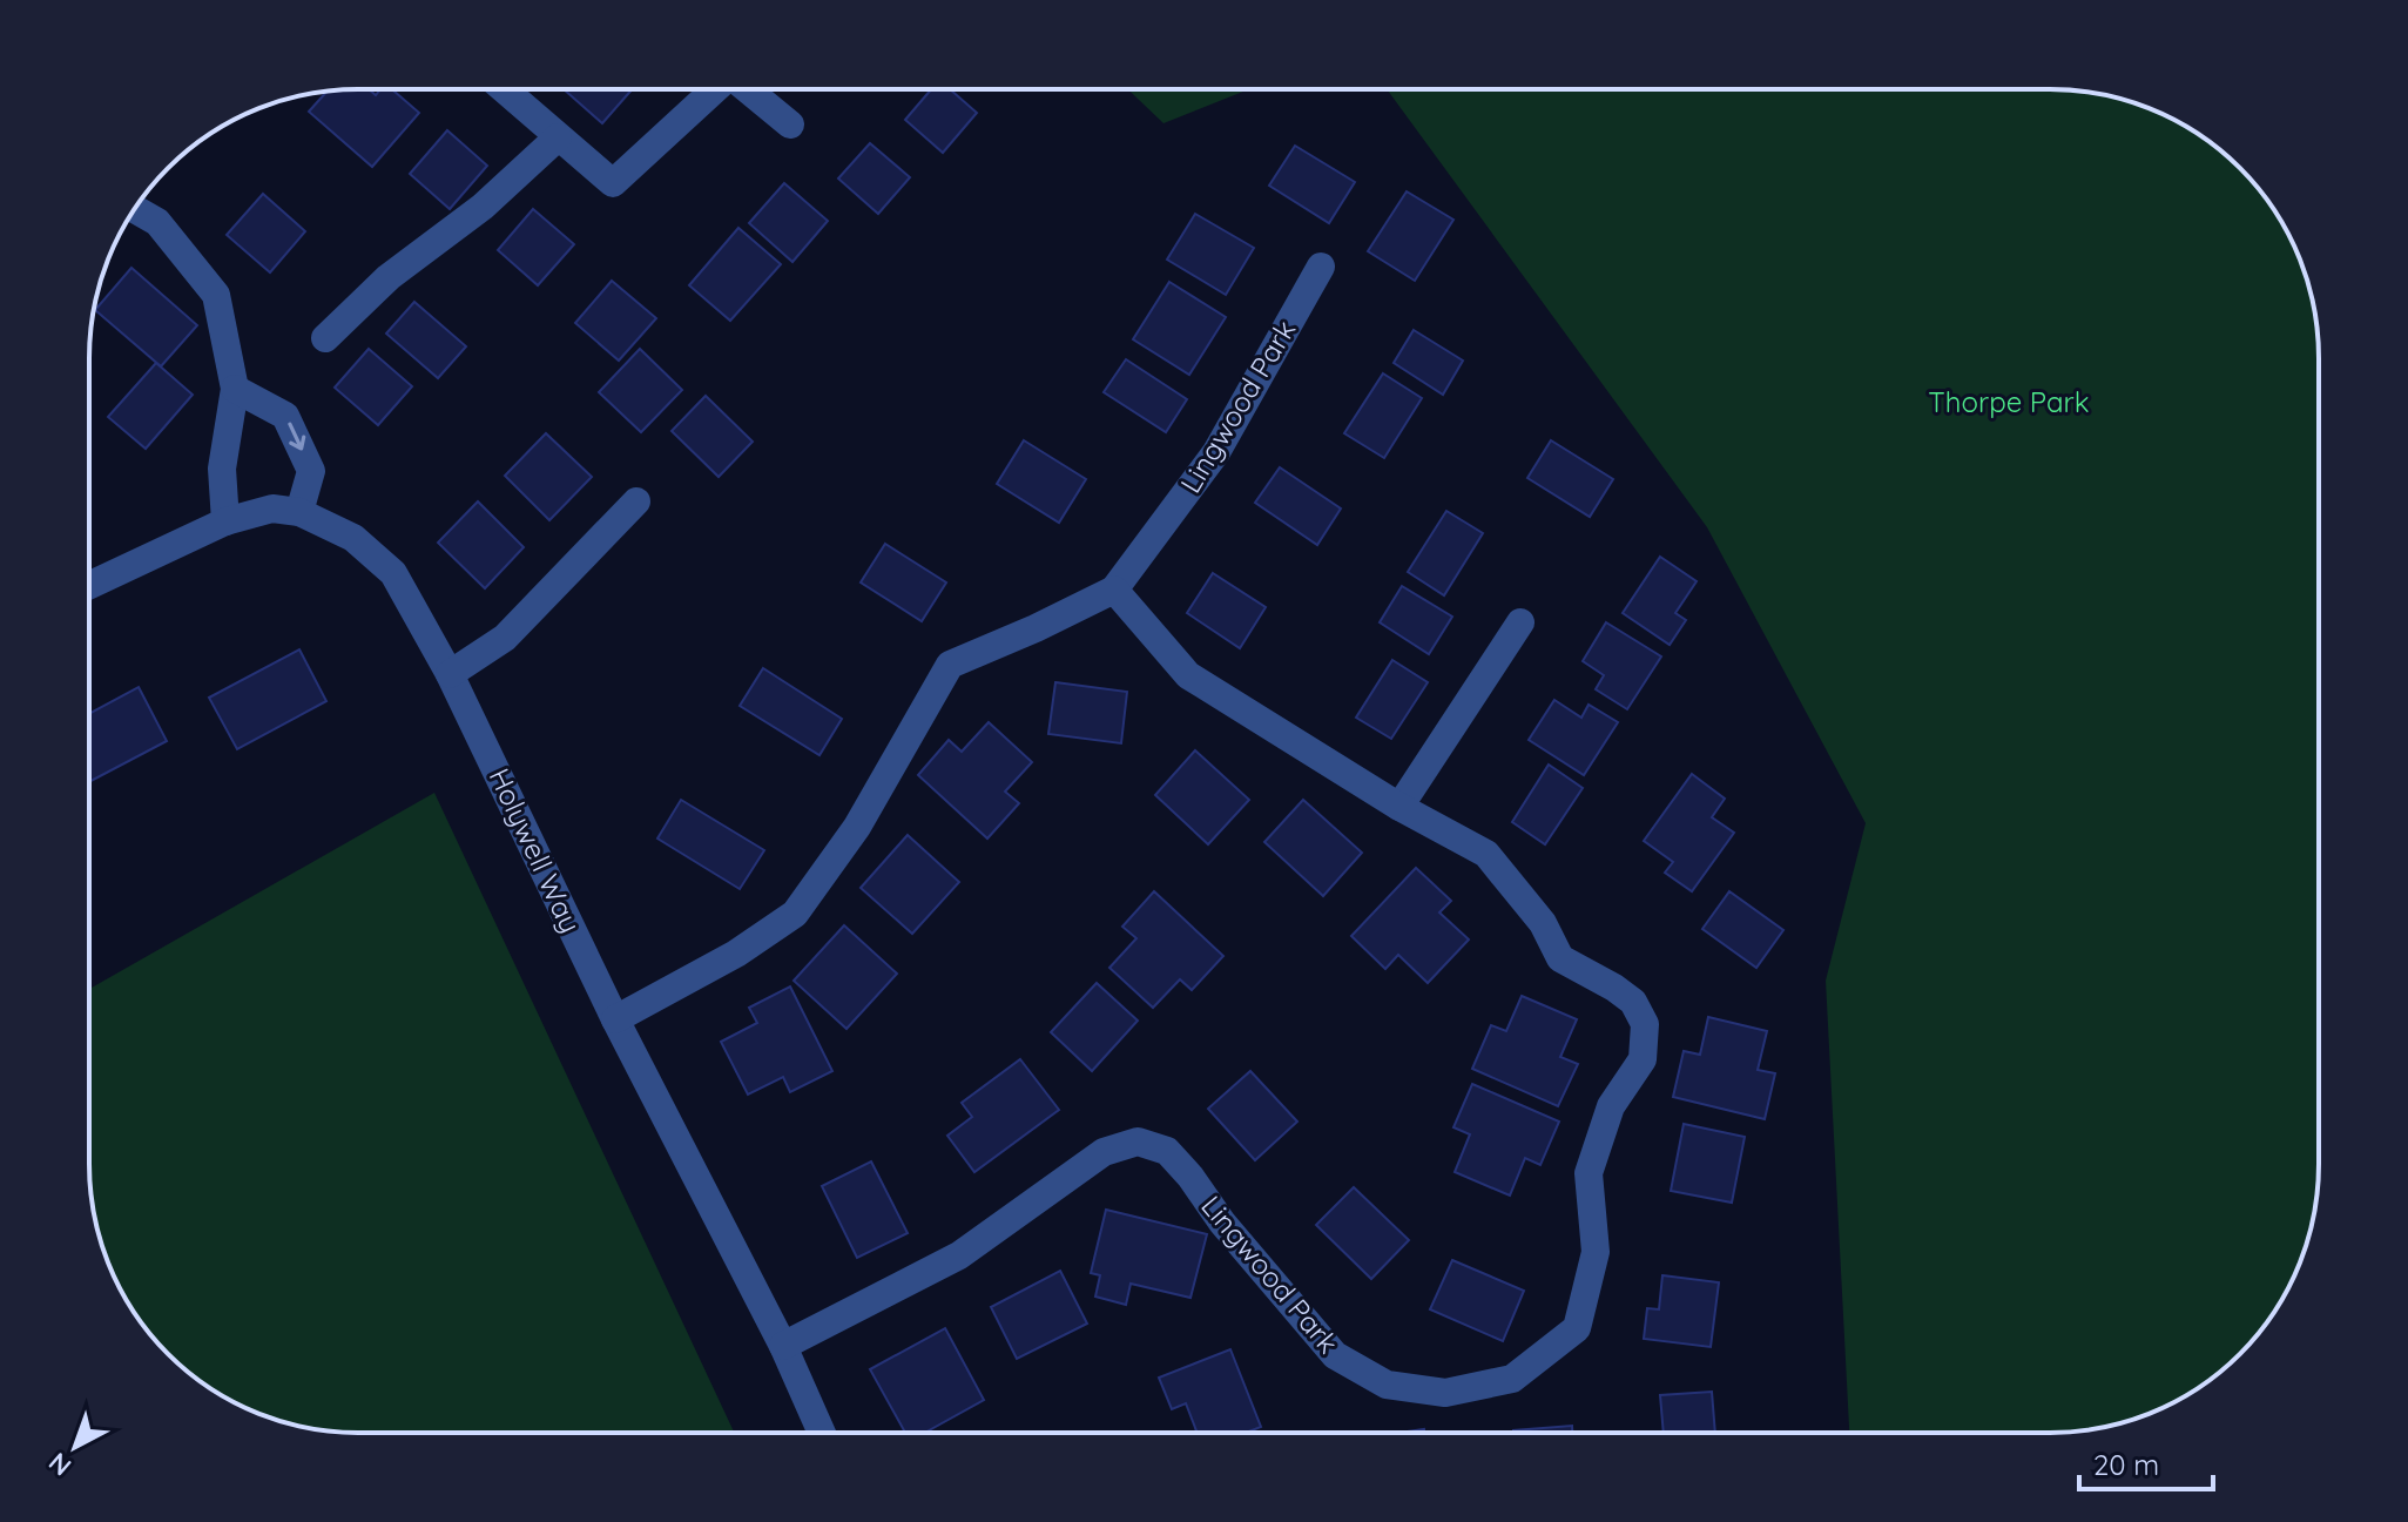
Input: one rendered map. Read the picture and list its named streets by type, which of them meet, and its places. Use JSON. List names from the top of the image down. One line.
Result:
{"streets":{"street":["Lingwood Park","Holywell Way"]},"crossings":[["Lingwood Park","Holywell Way"]],"parks":["Thorpe Park"],"scale_bar":"20 m","north":"bottom left"}
